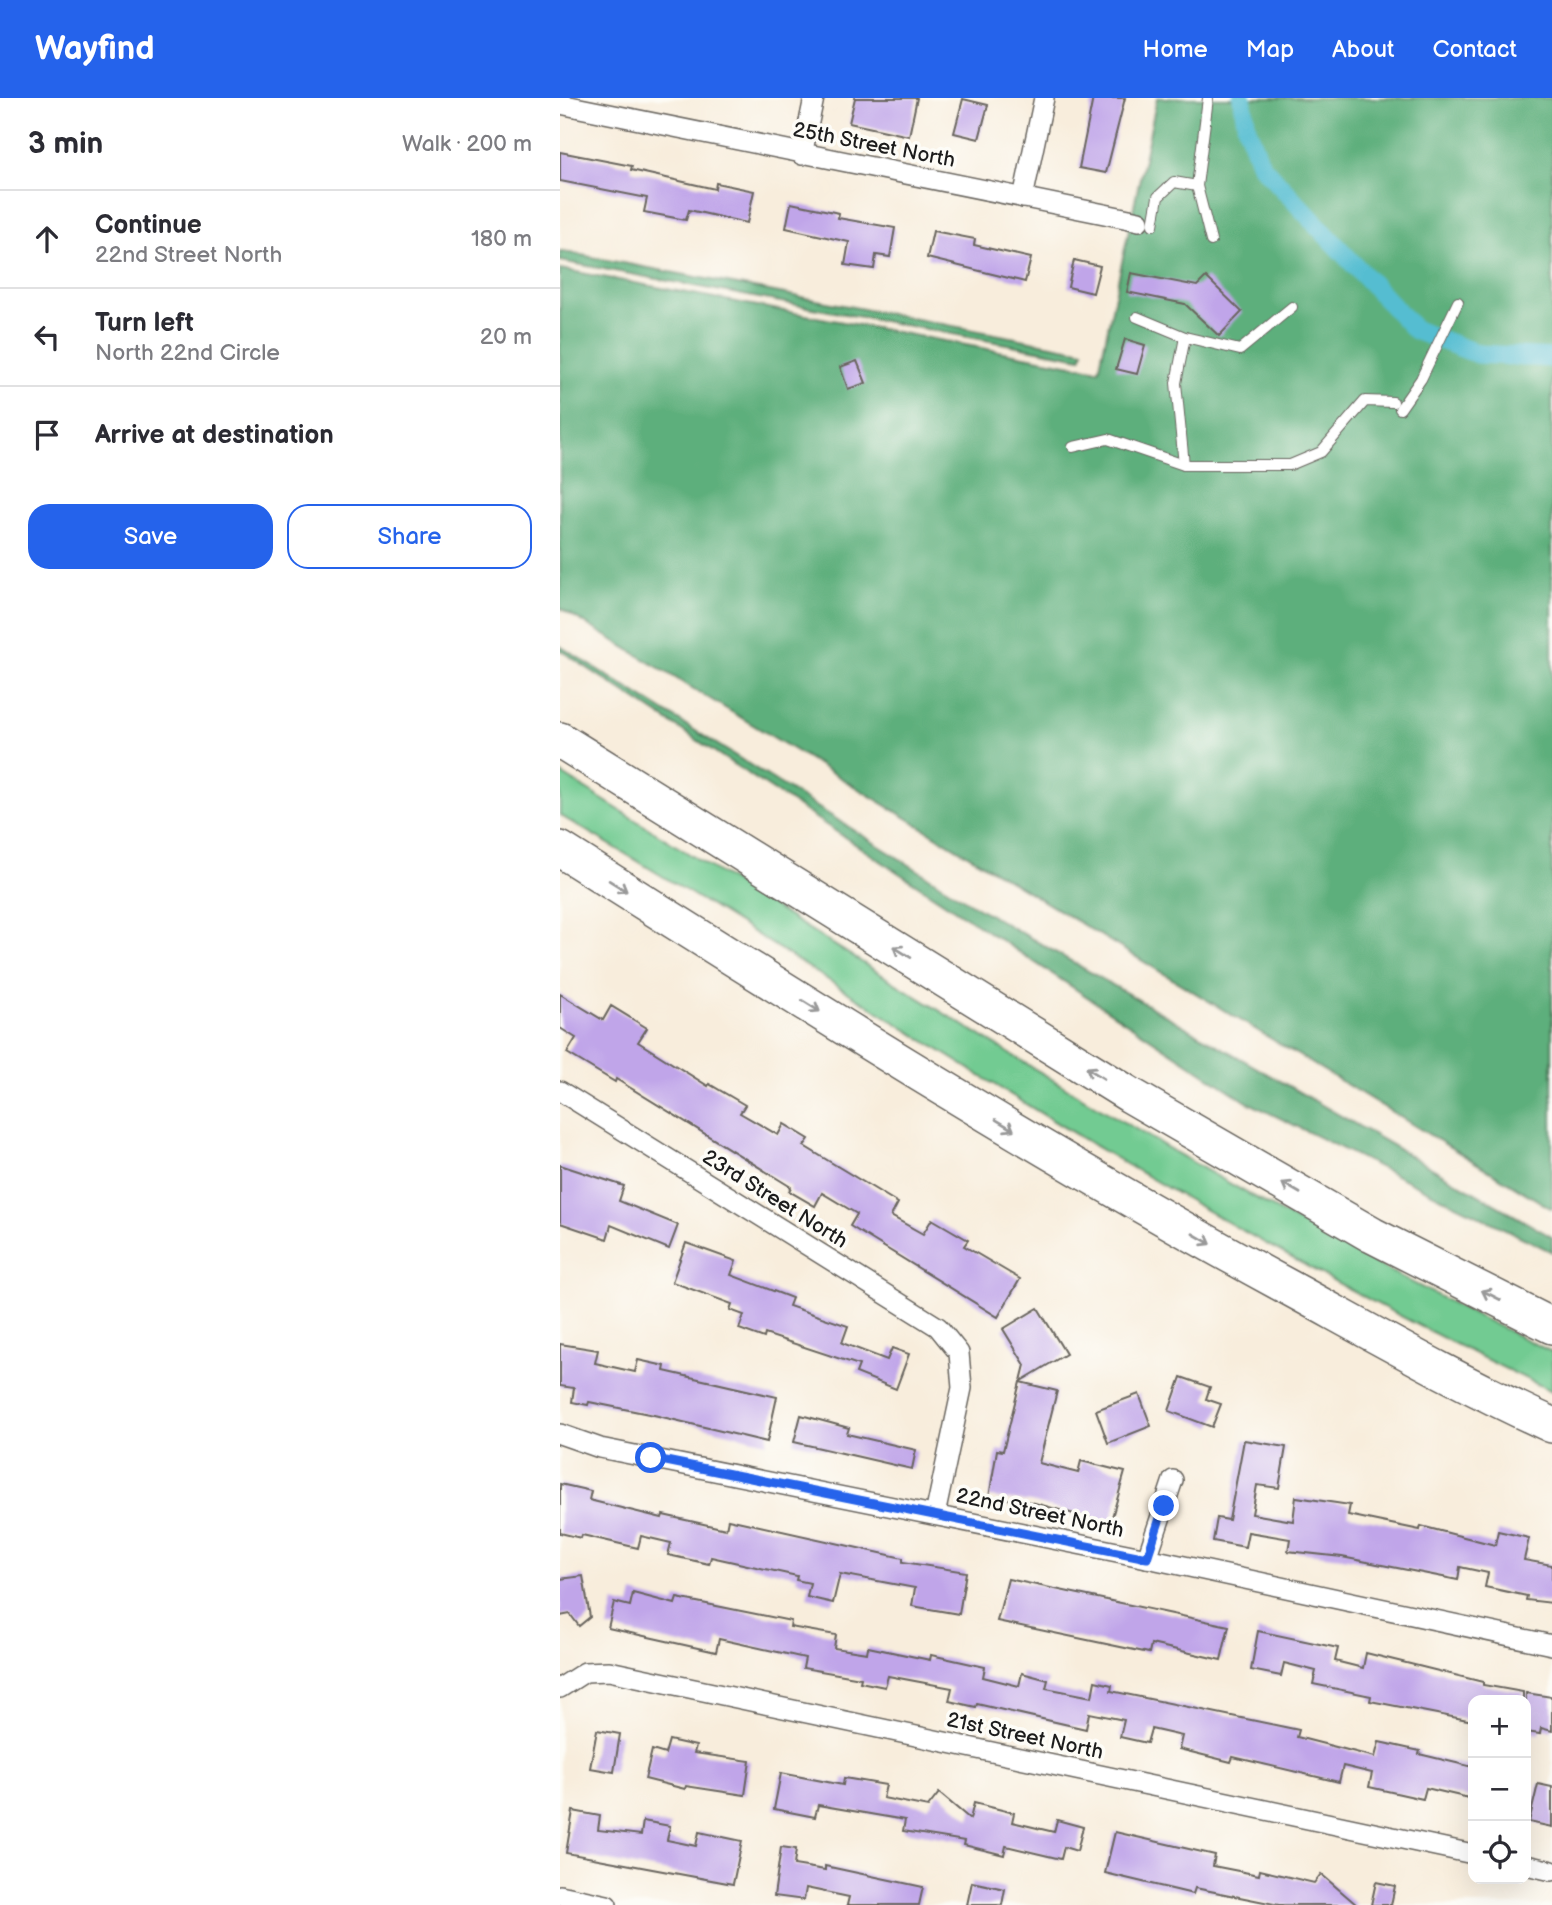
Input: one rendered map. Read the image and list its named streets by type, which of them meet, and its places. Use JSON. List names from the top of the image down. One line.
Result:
{"streets":{"street":["25th Street North","23rd Street North","22nd Street North","21st Street North"]},"crossings":[["23rd Street North","22nd Street North"]],"page":{"header":"Wayfind","nav":["Home","Map","About","Contact"],"heading":["3 min","Walk · 200 m"],"list":[["Continue","22nd Street North","180 m"],["Turn left","North 22nd Circle","20 m"],"Arrive at destination"],"buttons":["Save","Share"],"map_buttons":["+","−"]}}
